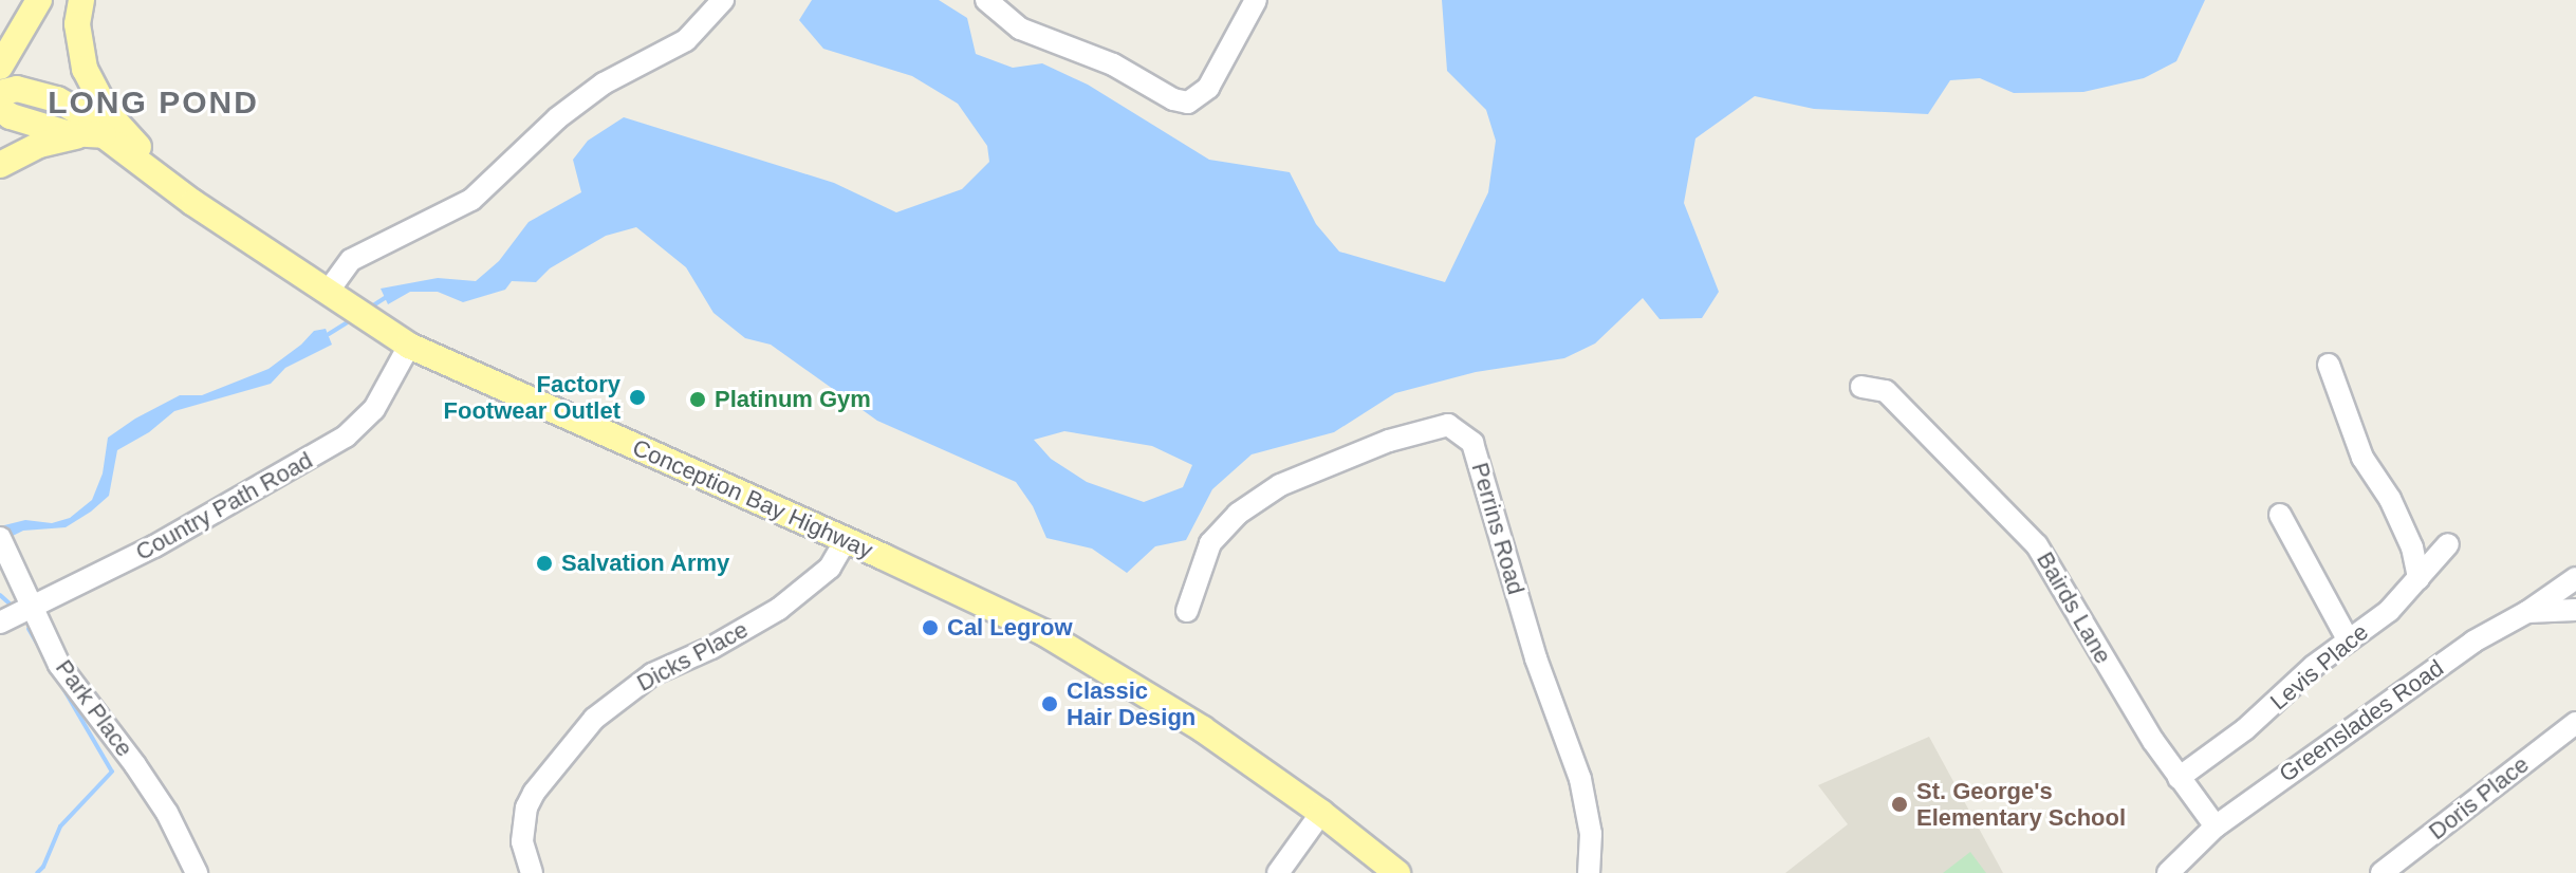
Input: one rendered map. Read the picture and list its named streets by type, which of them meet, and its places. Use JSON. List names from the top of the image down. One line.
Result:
{"streets":{"main road":["Conception Bay Highway"],"street":["Country Path Road","Perrins Road","Bairds Lane","Dicks Place","Levis Place","Park Place","Greenslades Road","Doris Place"]},"crossings":[["Conception Bay Highway","Country Path Road"],["Conception Bay Highway","Dicks Place"],["Country Path Road","Park Place"],["Bairds Lane","Levis Place"],["Bairds Lane","Greenslades Road"]],"districts":["LONG POND"],"places":["Factory Footwear Outlet","Platinum Gym","Salvation Army","Cal Legrow","Classic Hair Design","St. George's Elementary School"]}
